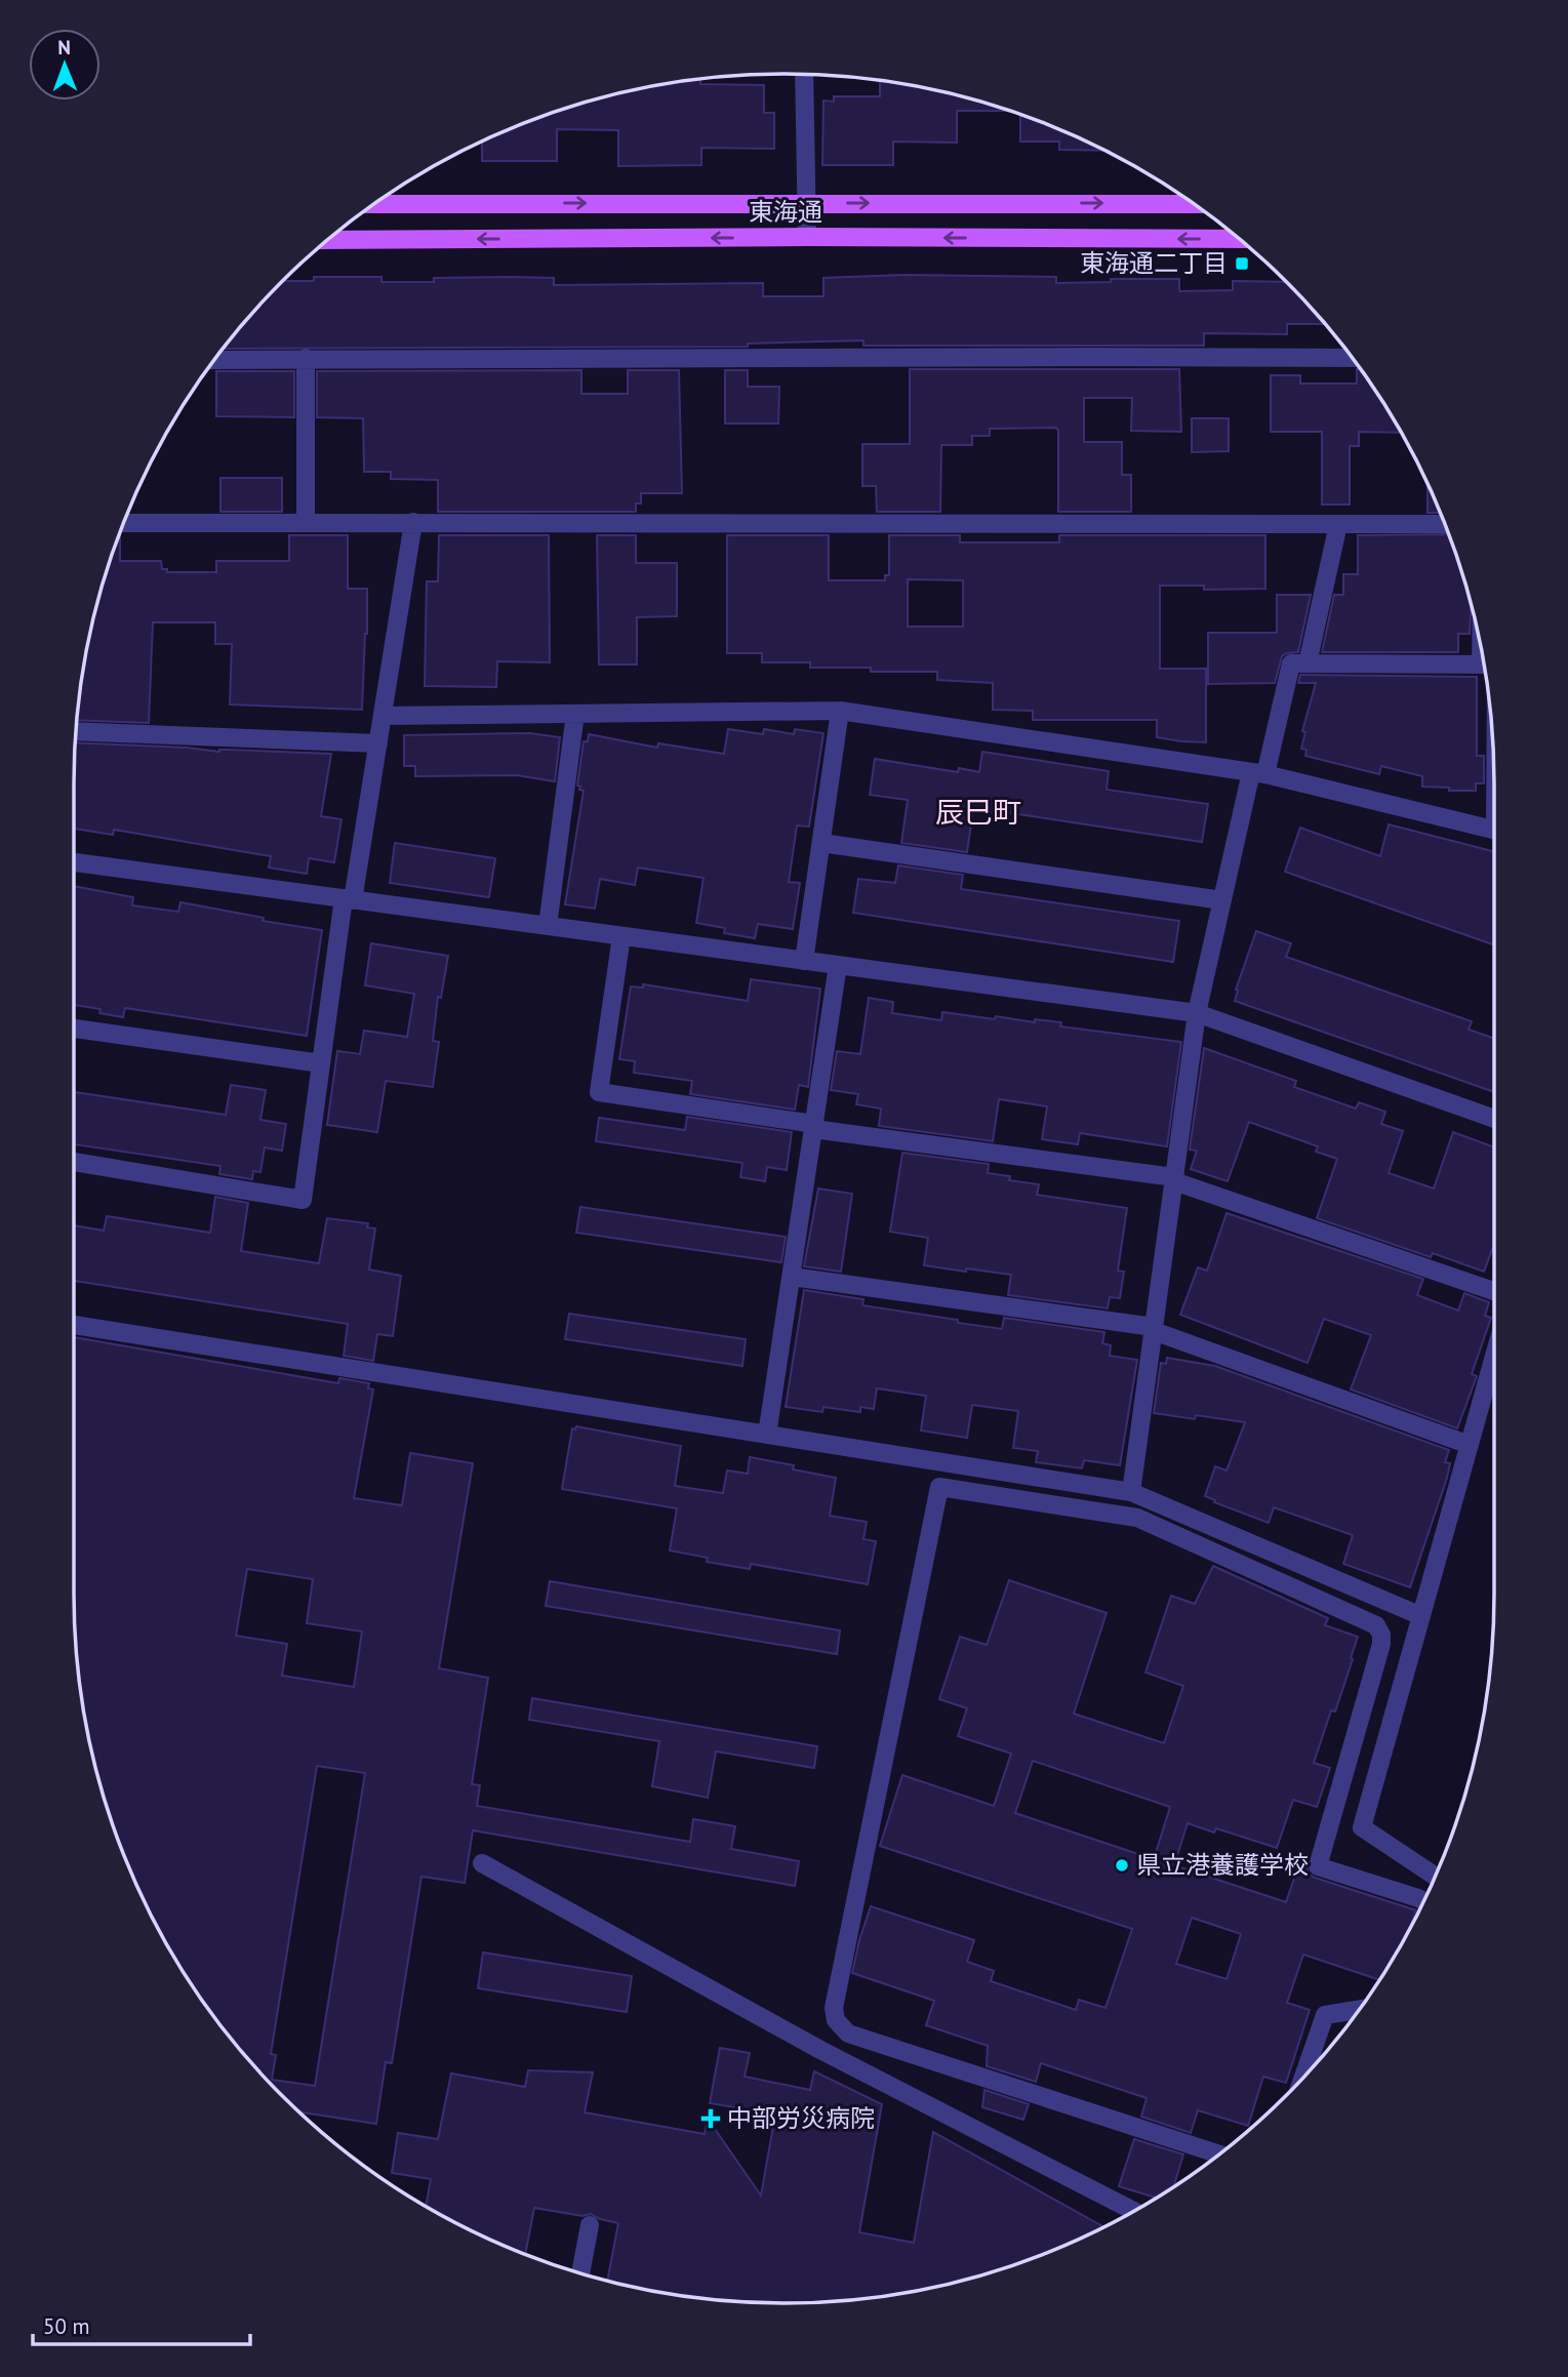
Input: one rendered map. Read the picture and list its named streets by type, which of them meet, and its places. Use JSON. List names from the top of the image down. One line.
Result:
{"streets":{"main road":["東海通"]},"districts":["辰巳町"],"places":{"transit":["東海通二丁目"],"other":["県立港養護学校"],"health":["中部労災病院"]},"scale_bar":"50 m","north":"top"}
